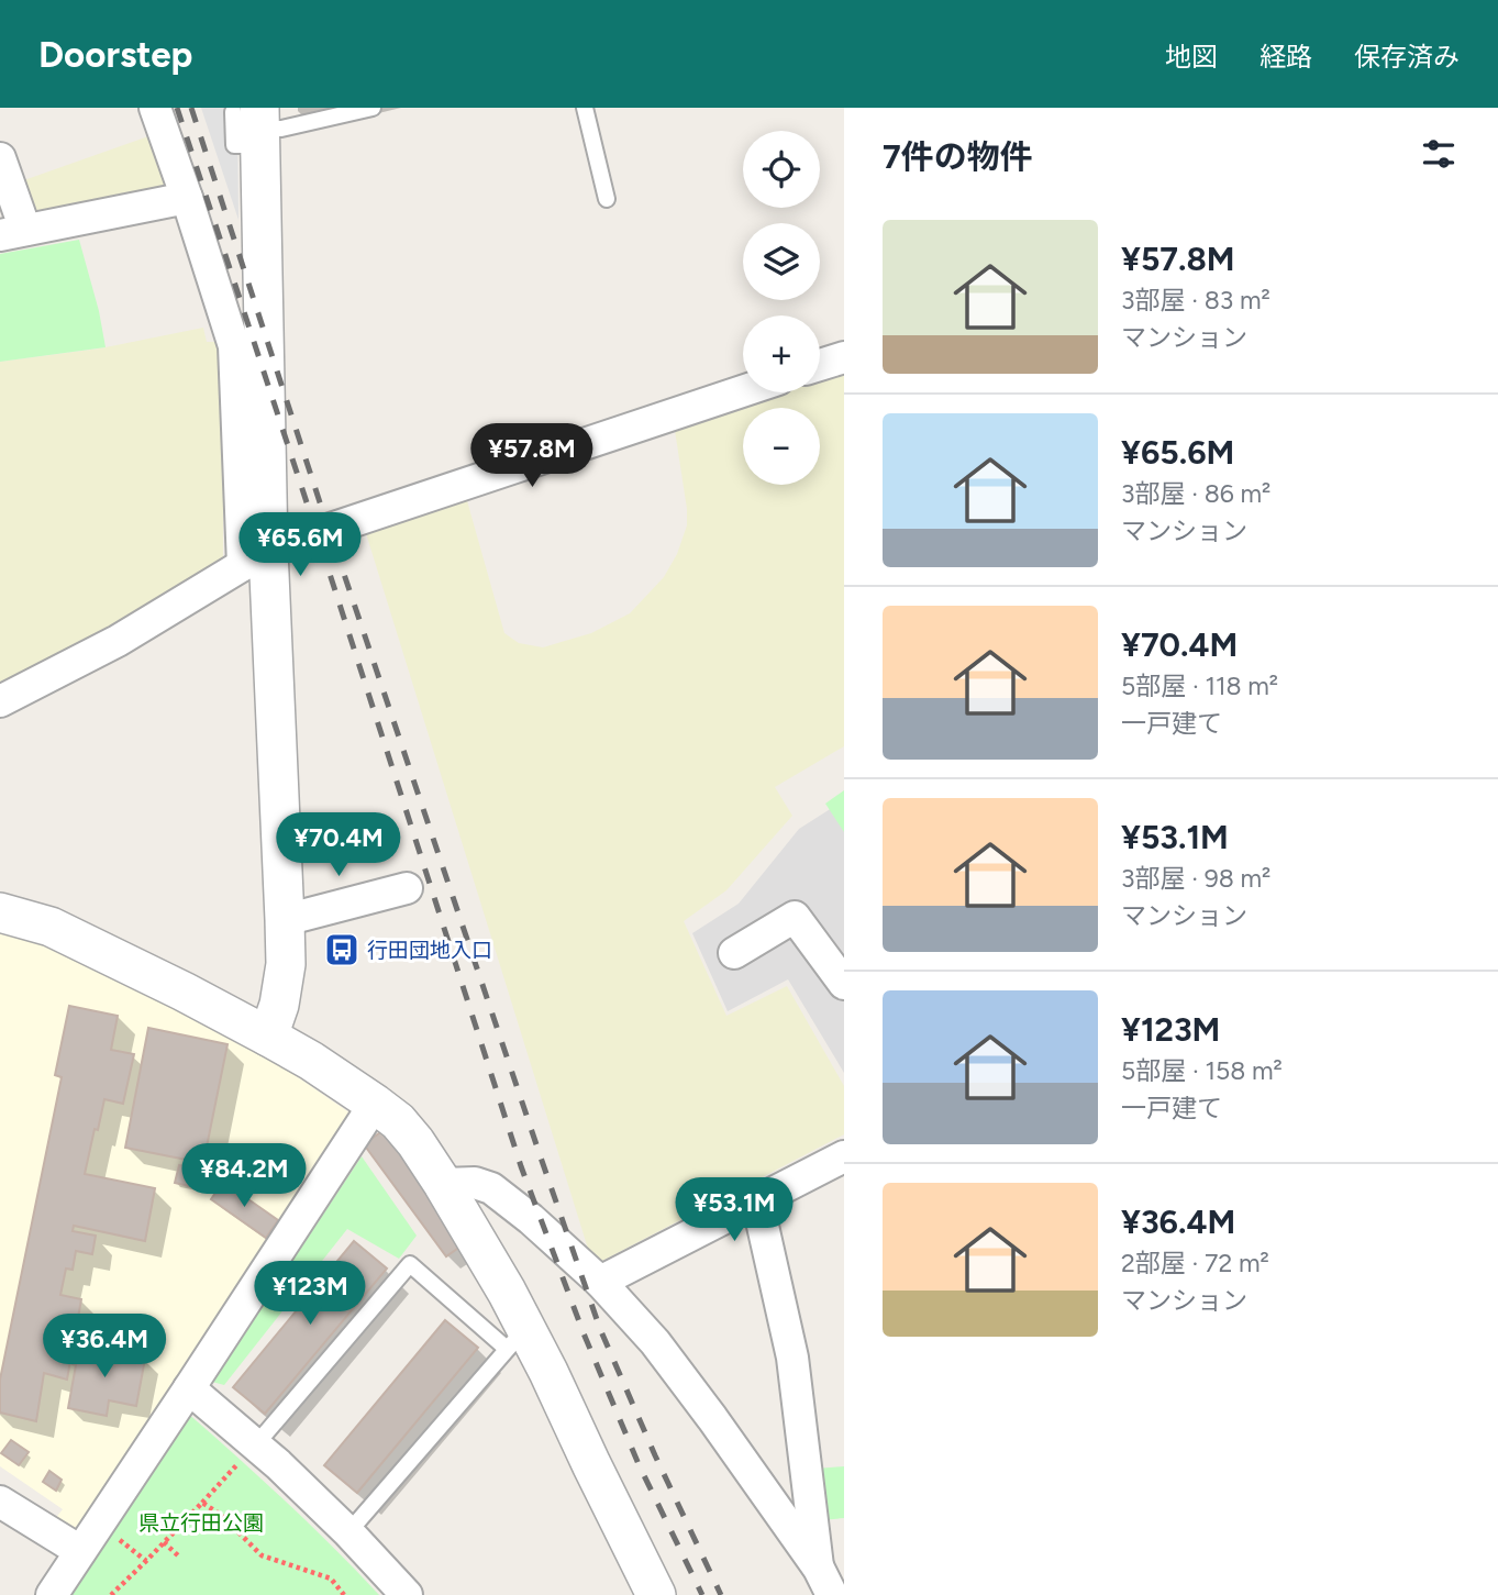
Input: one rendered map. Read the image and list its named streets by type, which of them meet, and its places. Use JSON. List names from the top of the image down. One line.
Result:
{"parks":["県立行田公園"],"places":{"bus stop":["行田団地入口"]},"page":{"header":"Doorstep","nav":["地図","経路","保存済み"],"heading":"7件の物件","map_buttons":["+","−"],"list":[{"name":"¥57.8M","note":"3部屋 · 83 m² · マンション"},{"name":"¥65.6M","note":"3部屋 · 86 m² · マンション"},{"name":"¥70.4M","note":"5部屋 · 118 m² · 一戸建て"},{"name":"¥53.1M","note":"3部屋 · 98 m² · マンション"},{"name":"¥123M","note":"5部屋 · 158 m² · 一戸建て"},{"name":"¥36.4M","note":"2部屋 · 72 m² · マンション"}],"price":["¥57.8M","¥65.6M","¥70.4M","¥84.2M","¥53.1M","¥123M","¥36.4M"]}}
